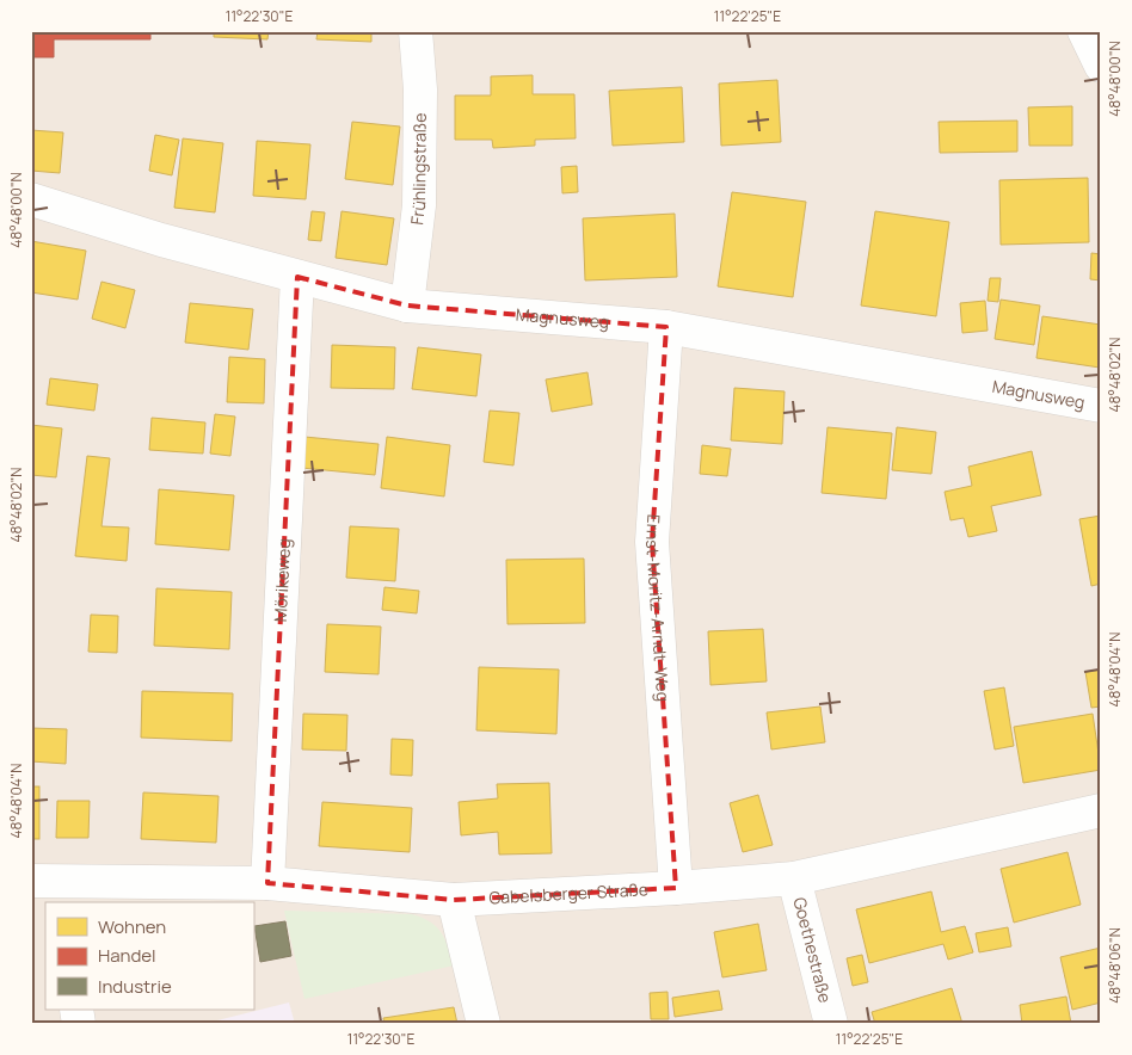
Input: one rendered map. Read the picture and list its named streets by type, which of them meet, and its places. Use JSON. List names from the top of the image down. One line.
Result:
{"streets":{"street":["Frühlingstraße","Magnusweg","Mörikeweg","Ernst-Moritz-Arndt-Weg","Gabelsberger Straße","Goethestraße"]},"crossings":[["Frühlingstraße","Magnusweg"],["Magnusweg","Mörikeweg"],["Magnusweg","Ernst-Moritz-Arndt-Weg"],["Mörikeweg","Gabelsberger Straße"],["Ernst-Moritz-Arndt-Weg","Gabelsberger Straße"],["Gabelsberger Straße","Goethestraße"]],"legend":["Wohnen","Handel","Industrie"],"coordinates":["11°22'30\"E","11°22'25\"E","48°48'00\"N","48°48'02\"N","48°48'04\"N","48°48'06\"N"]}
